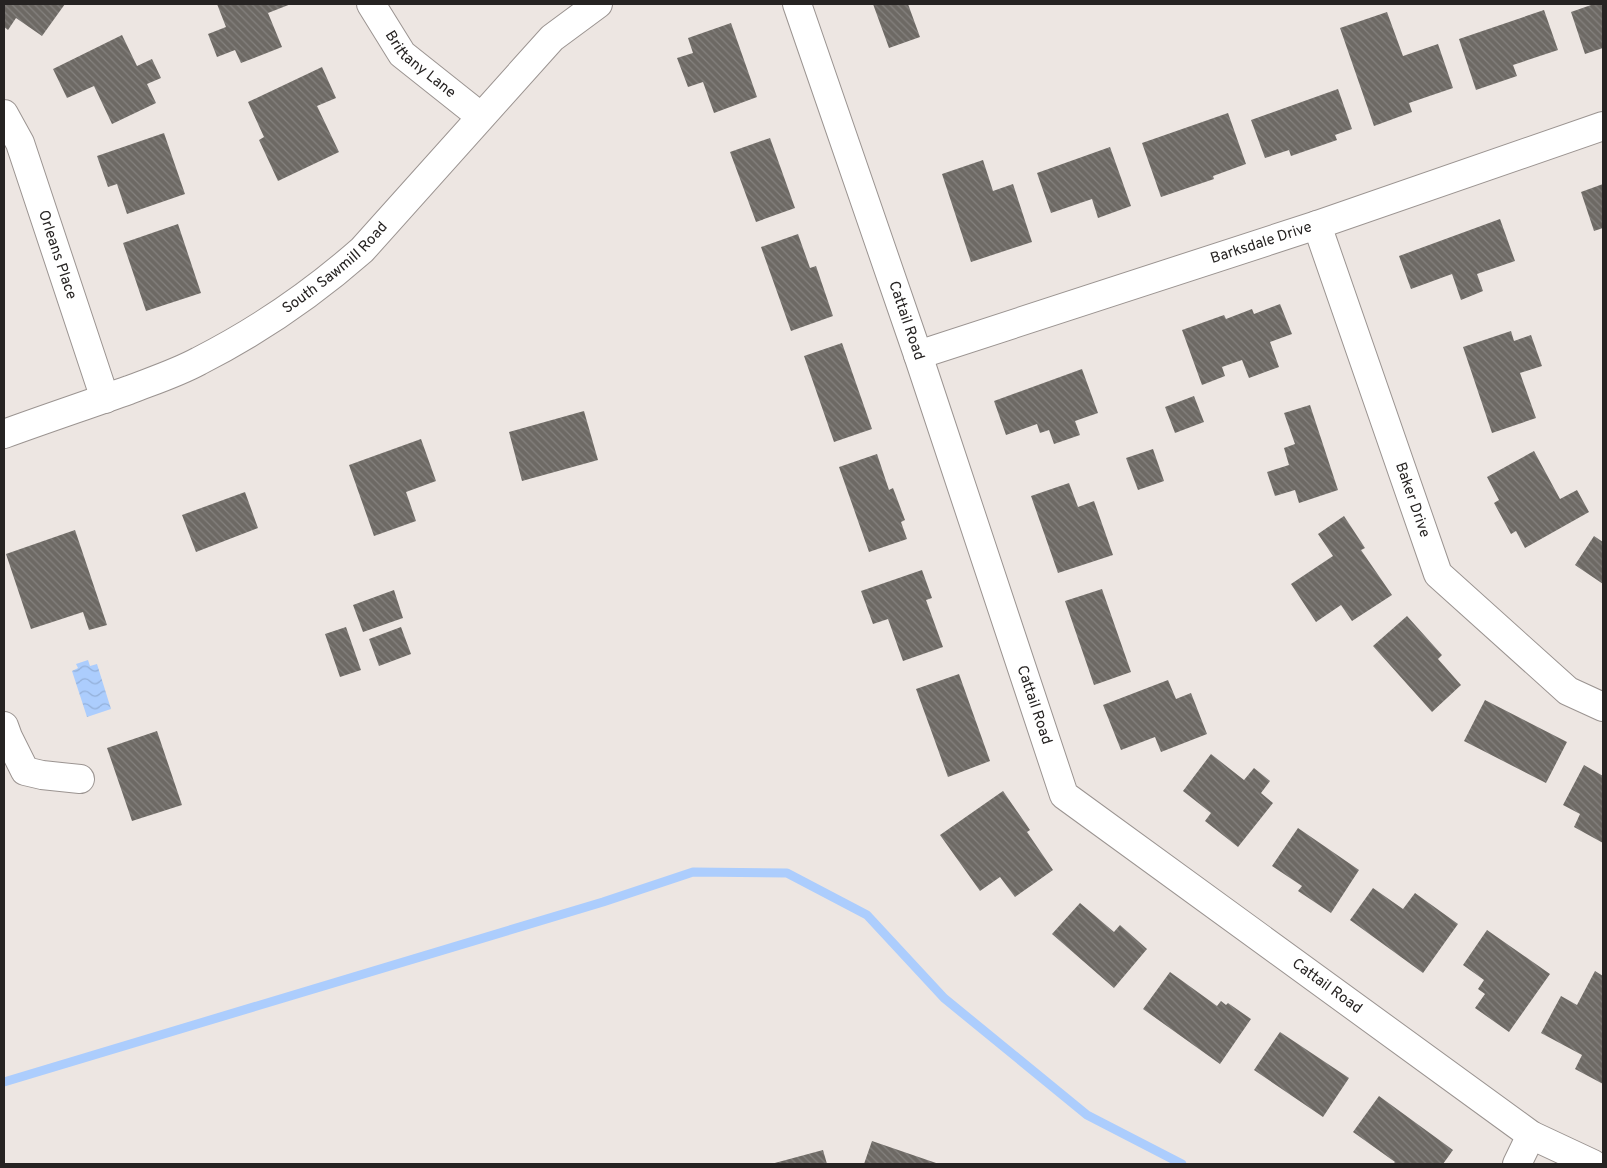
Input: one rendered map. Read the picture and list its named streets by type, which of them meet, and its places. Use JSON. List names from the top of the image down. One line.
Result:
{"streets":{"street":["Brittany Lane","Barksdale Drive","Orleans Place","South Sawmill Road","Cattail Road","Baker Drive"]},"crossings":[["Brittany Lane","South Sawmill Road"],["Barksdale Drive","Cattail Road"],["Barksdale Drive","Baker Drive"],["Orleans Place","South Sawmill Road"]]}
